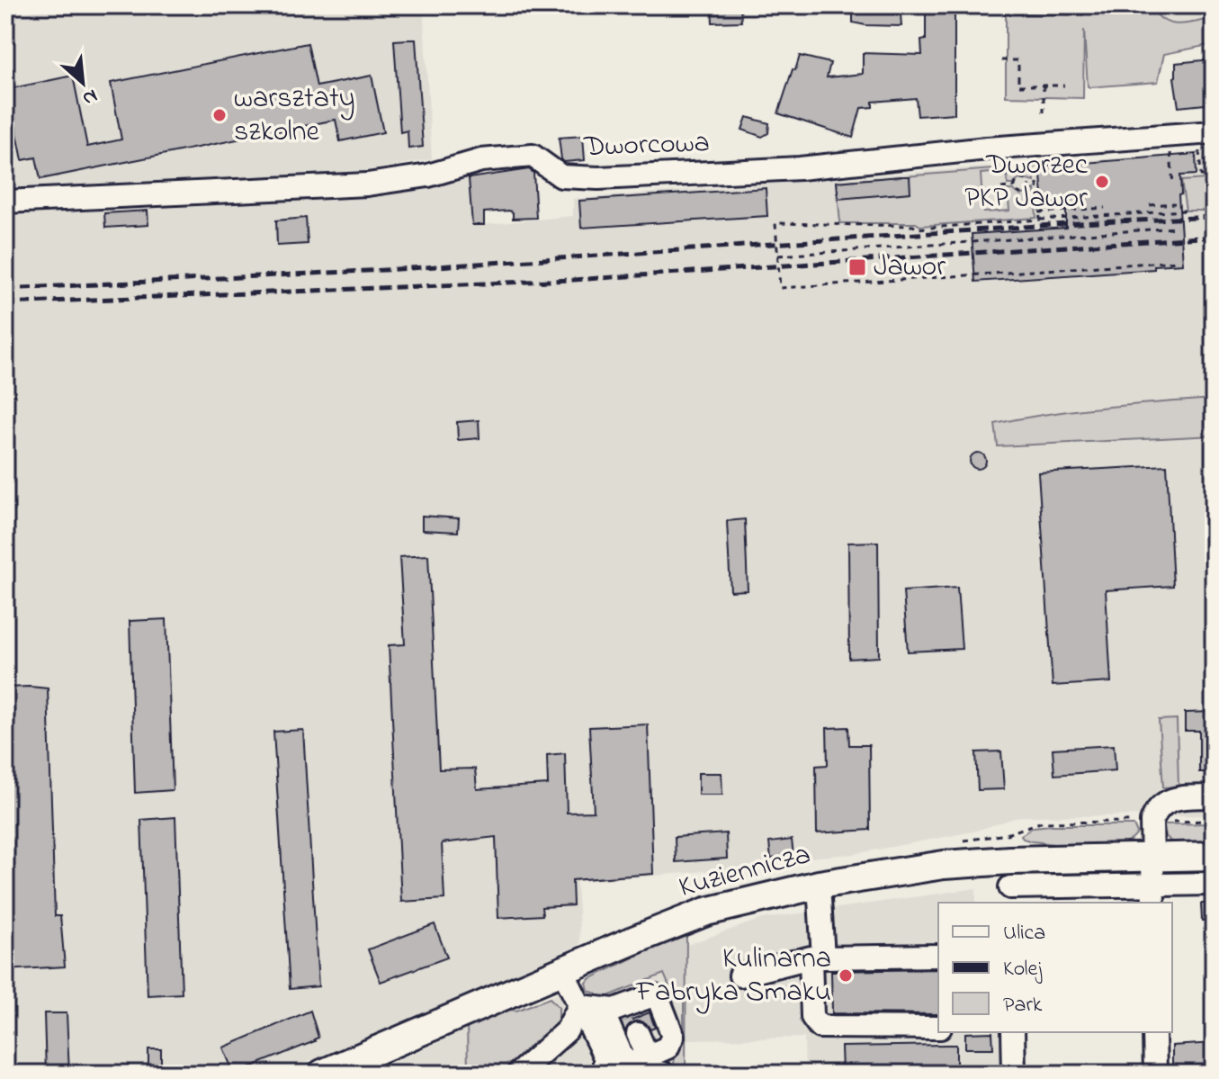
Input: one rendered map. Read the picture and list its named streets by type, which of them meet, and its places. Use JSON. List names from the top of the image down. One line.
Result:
{"streets":{"main road":["Kuziennicza"],"street":["Dworcowa"]},"places":{"other":["warsztaty szkolne","Dworzec PKP Jawor","Kulinarna Fabryka Smaku"],"transit":["Jawor"]},"legend":["Ulica","Kolej","Park"],"north":"bottom right"}
